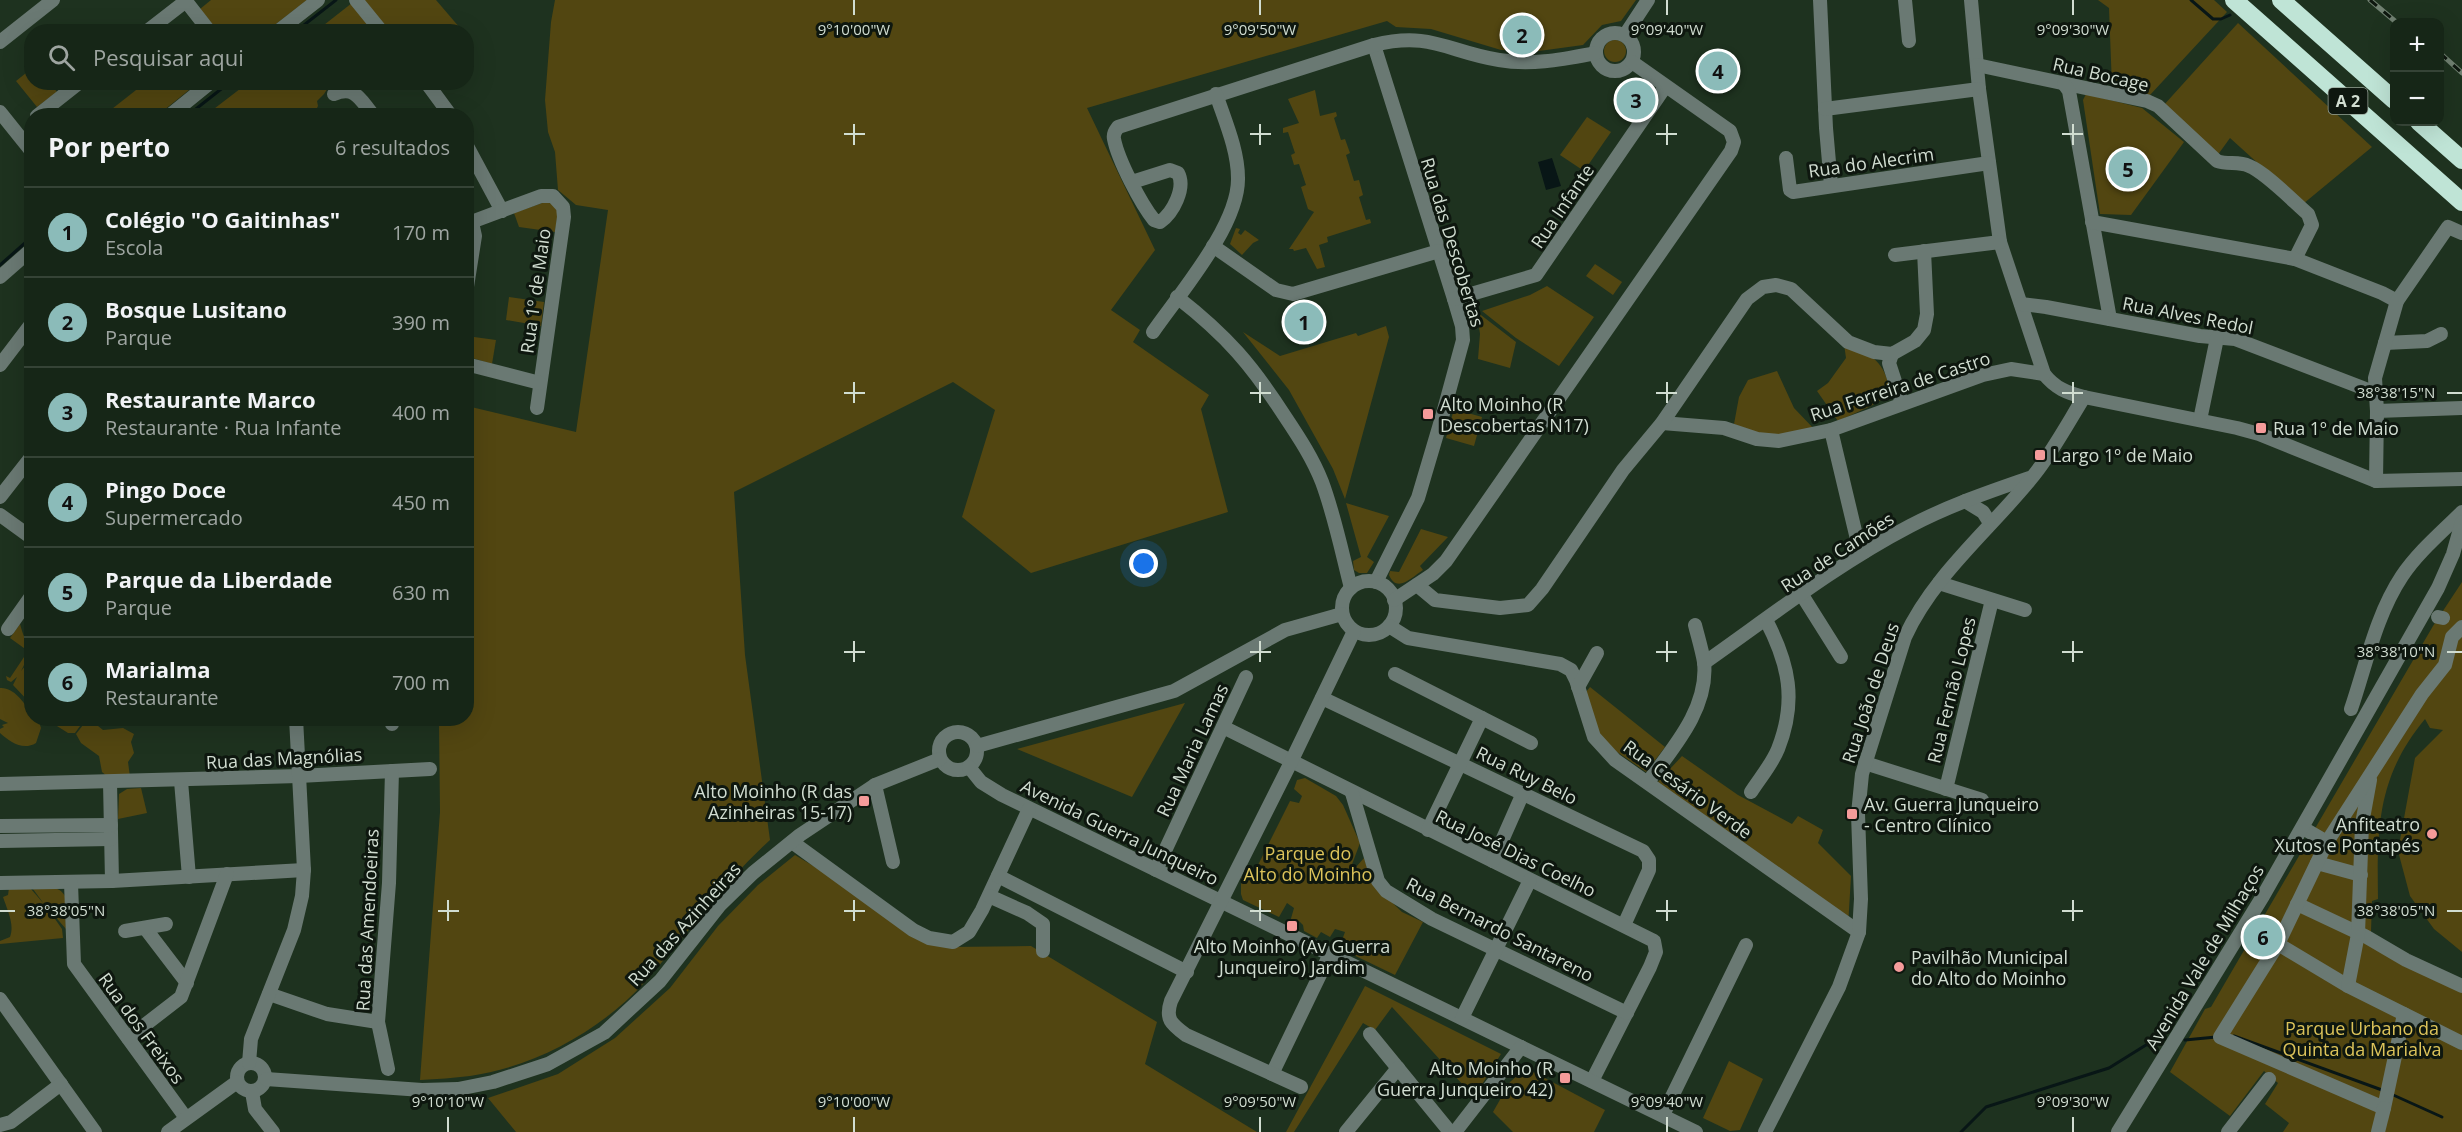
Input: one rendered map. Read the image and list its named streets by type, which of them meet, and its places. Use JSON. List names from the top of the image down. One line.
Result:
{"streets":{"highway":["A 2"],"street":["Rua Bocage","Rua do Alecrim","Rua Infante","Rua das Descobertas","Rua 1º de Maio","Rua Alves Redol","Rua Ferreira de Castro","Rua de Camões","Rua Fernão Lopes","Rua João de Deus","Rua Maria Lamas","Rua das Magnólias","Rua Ruy Belo","Rua Cesário Verde","Avenida Guerra Junqueiro","Rua José Dias Coelho","Rua das Amendoeiras","Rua das Azinheiras","Rua Bernardo Santareno","Avenida Vale de Milhaços","Rua dos Freixos"]},"crossings":[["Rua Infante","Rua das Descobertas"],["Rua das Descobertas","Rua Cesário Verde"],["Rua de Camões","Rua João de Deus"],["Rua João de Deus","Rua Cesário Verde"],["Rua Maria Lamas","Avenida Guerra Junqueiro"],["Rua Maria Lamas","Rua José Dias Coelho"],["Rua das Magnólias","Rua das Amendoeiras"],["Rua Ruy Belo","Rua José Dias Coelho"],["Avenida Guerra Junqueiro","Rua das Azinheiras"],["Rua José Dias Coelho","Rua Bernardo Santareno"]],"parks":["Parque do Alto do Moinho","Parque Urbano da Quinta da Marialva"],"places":{"transit":["Alto Moinho (R Descobertas N17)","Rua 1º de Maio","Largo 1º de Maio","Alto Moinho (R das Azinheiras 15-17)","Av. Guerra Junqueiro - Centro Clínico","Alto Moinho (Av Guerra Junqueiro) Jardim","Alto Moinho (R Guerra Junqueiro 42)"],"other":["Anfiteatro Xutos e Pontapés","Pavilhão Municipal do Alto do Moinho"]},"page":{"pins":["2","4","3","5","1","6"],"map_buttons":["+","−"],"search":"Pesquisar aqui","heading":["Por perto","6 resultados"],"list":[{"mark":"1","name":"Colégio \"O Gaitinhas\"","note":"Escola","value":"170 m"},{"mark":"2","name":"Bosque Lusitano","note":"Parque","value":"390 m"},{"mark":"3","name":"Restaurante Marco","note":"Restaurante · Rua Infante","value":"400 m"},{"mark":"4","name":"Pingo Doce","note":"Supermercado","value":"450 m"},{"mark":"5","name":"Parque da Liberdade","note":"Parque","value":"630 m"},{"mark":"6","name":"Marialma","note":"Restaurante","value":"700 m"}]},"coordinates":["9°10'00\"W","9°09'50\"W","9°09'40\"W","9°09'30\"W","38°38'15\"N","38°38'10\"N","38°38'05\"N","9°10'10\"W"]}
